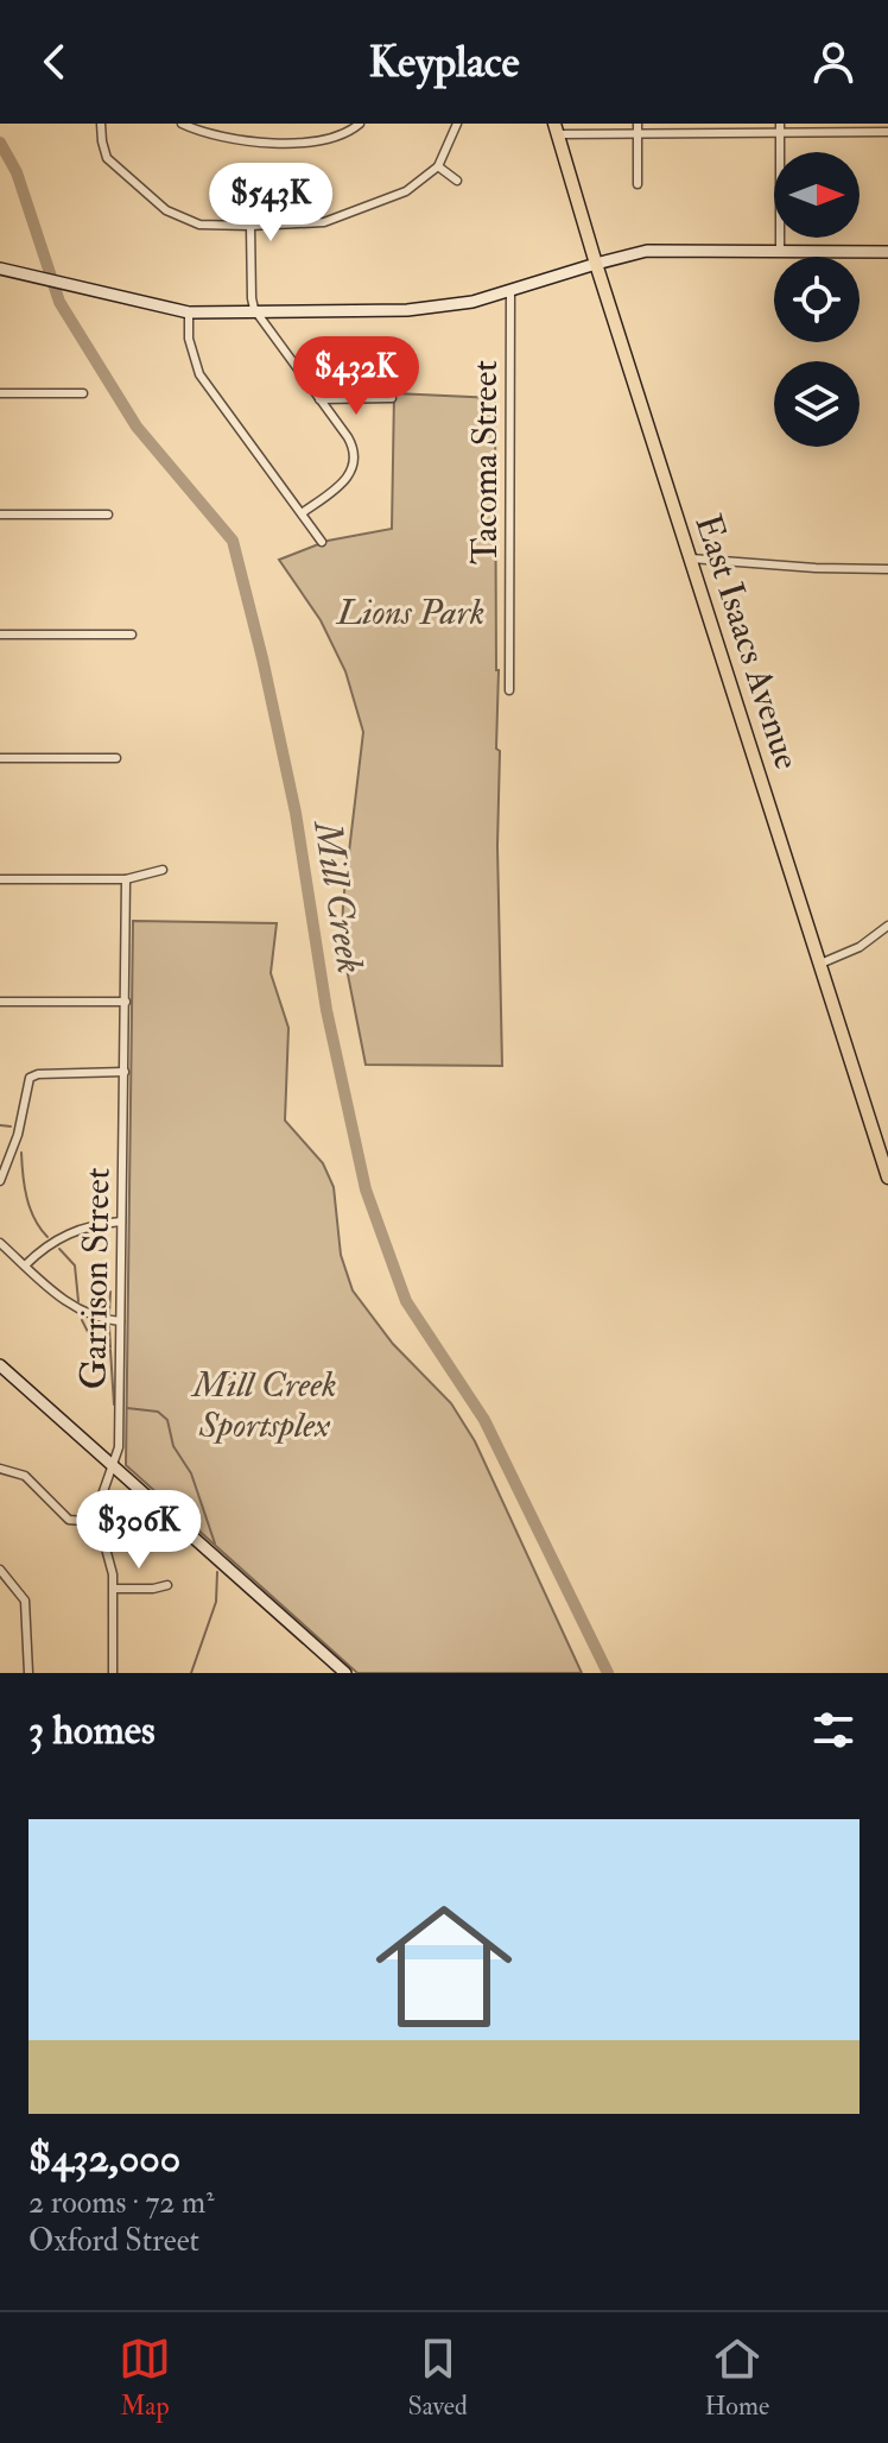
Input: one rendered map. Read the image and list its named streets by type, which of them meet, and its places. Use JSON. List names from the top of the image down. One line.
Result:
{"streets":{"main road":["East Isaacs Avenue"],"street":["Tacoma Street","Garrison Street"]},"water":["Mill Creek"],"parks":["Lions Park","Mill Creek Sportsplex"],"north":"right","page":{"header":"Keyplace","price":["$543K","$432K","$306K"],"heading":"3 homes","list":[{"name":"$432,000","note":"2 rooms · 72 m² · Oxford Street"}],"tabs":["Map","Saved","Home"]}}
